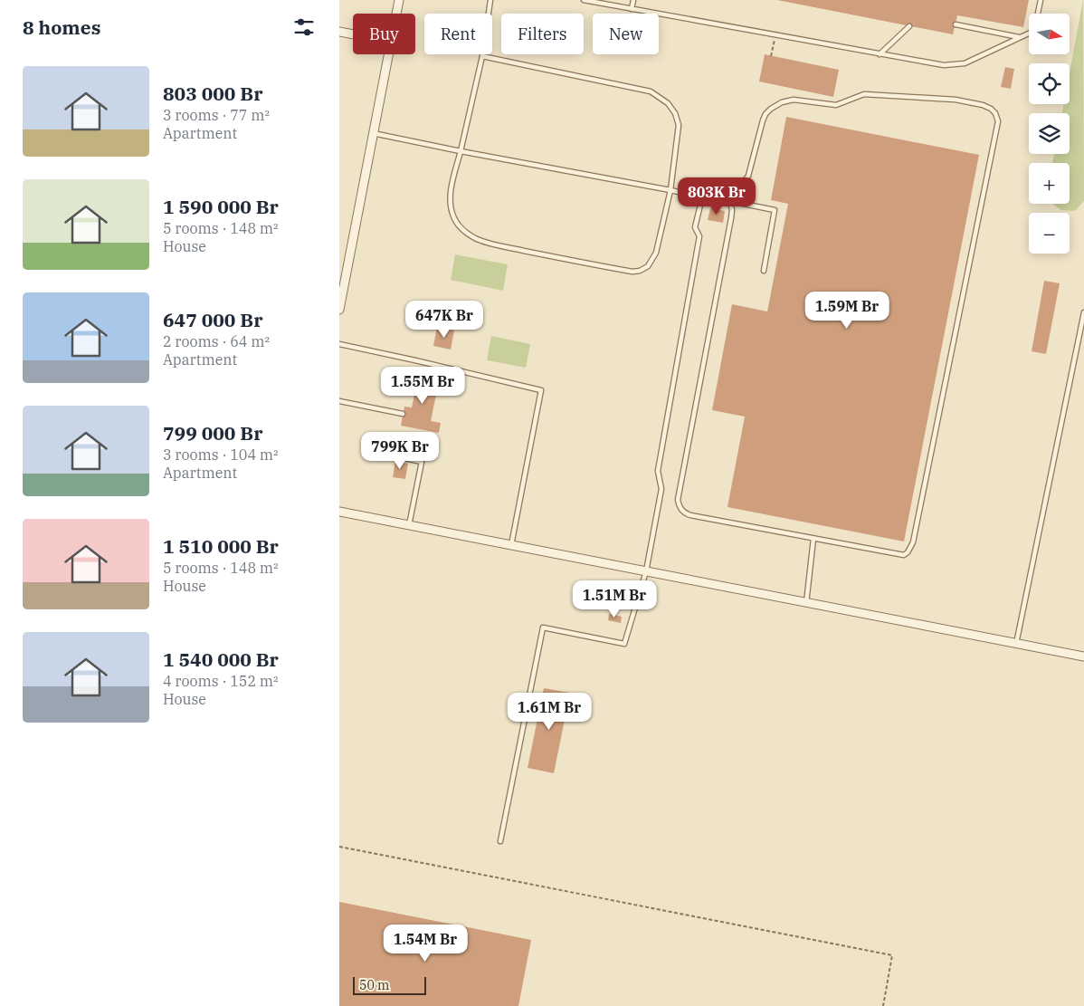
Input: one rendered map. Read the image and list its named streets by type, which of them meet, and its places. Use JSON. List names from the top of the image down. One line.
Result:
{"scale_bar":"50 m","north":"right","page":{"heading":"8 homes","map_buttons":["+","−"],"chip":["Buy","Rent","Filters","New"],"list":[{"name":"803 000 Br","note":"3 rooms · 77 m² · Apartment"},{"name":"1 590 000 Br","note":"5 rooms · 148 m² · House"},{"name":"647 000 Br","note":"2 rooms · 64 m² · Apartment"},{"name":"799 000 Br","note":"3 rooms · 104 m² · Apartment"},{"name":"1 510 000 Br","note":"5 rooms · 148 m² · House"},{"name":"1 540 000 Br","note":"4 rooms · 152 m² · House"}],"price":["803K Br","1.59M Br","647K Br","1.55M Br","799K Br","1.51M Br","1.61M Br","1.54M Br"],"scale":"50 m"}}
